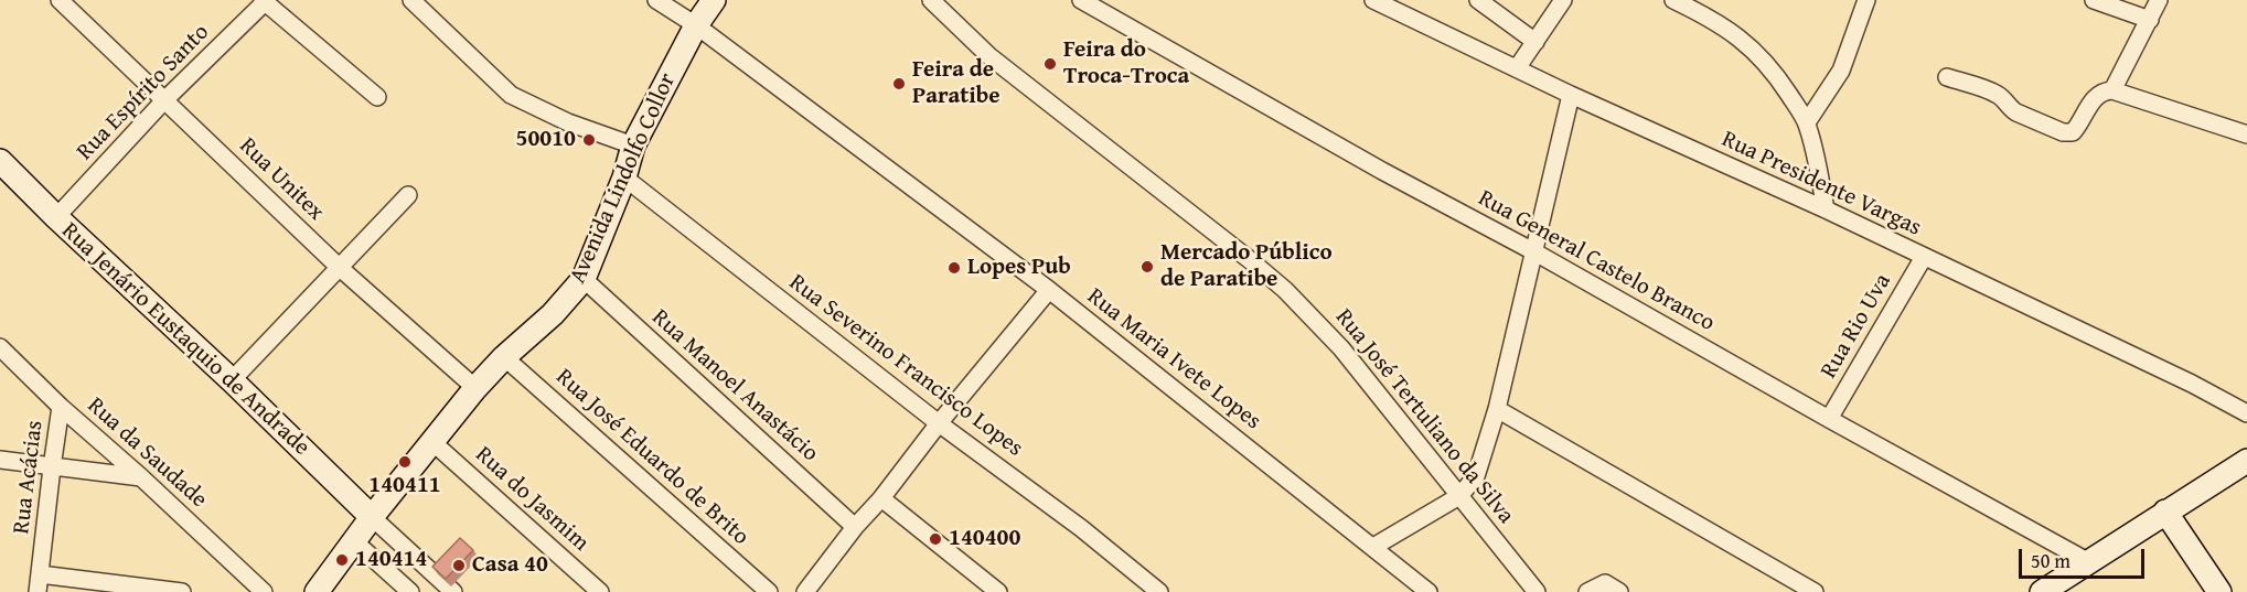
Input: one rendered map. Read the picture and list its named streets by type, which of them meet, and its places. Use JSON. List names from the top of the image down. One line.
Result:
{"streets":{"street":["Rua Espírito Santo","Avenida Lindolfo Collor","Rua Unitex","Rua Presidente Vargas","Rua General Castelo Branco","Rua Rio Uva","Rua Jenário Eustaquio de Andrade","Rua Maria Ivete Lopes","Rua Severino Francisco Lopes","Rua Manoel Anastácio","Rua José Tertuliano da Silva","Rua da Saudade","Rua José Eduardo de Brito","Rua Acácias","Rua do Jasmim"]},"crossings":[["Rua Espírito Santo","Rua Unitex"],["Rua Espírito Santo","Rua Jenário Eustaquio de Andrade"],["Avenida Lindolfo Collor","Rua Unitex"],["Avenida Lindolfo Collor","Rua Jenário Eustaquio de Andrade"],["Avenida Lindolfo Collor","Rua Maria Ivete Lopes"],["Avenida Lindolfo Collor","Rua Severino Francisco Lopes"],["Avenida Lindolfo Collor","Rua Manoel Anastácio"],["Avenida Lindolfo Collor","Rua José Eduardo de Brito"],["Avenida Lindolfo Collor","Rua do Jasmim"],["Rua Presidente Vargas","Rua Rio Uva"],["Rua General Castelo Branco","Rua Rio Uva"],["Rua da Saudade","Rua Acácias"]],"places":["Feira do Troca-Troca","Feira de Paratibe","50010","Mercado Público de Paratibe","Lopes Pub","140411","140400","140414","Casa 40"],"scale_bar":"50 m"}
